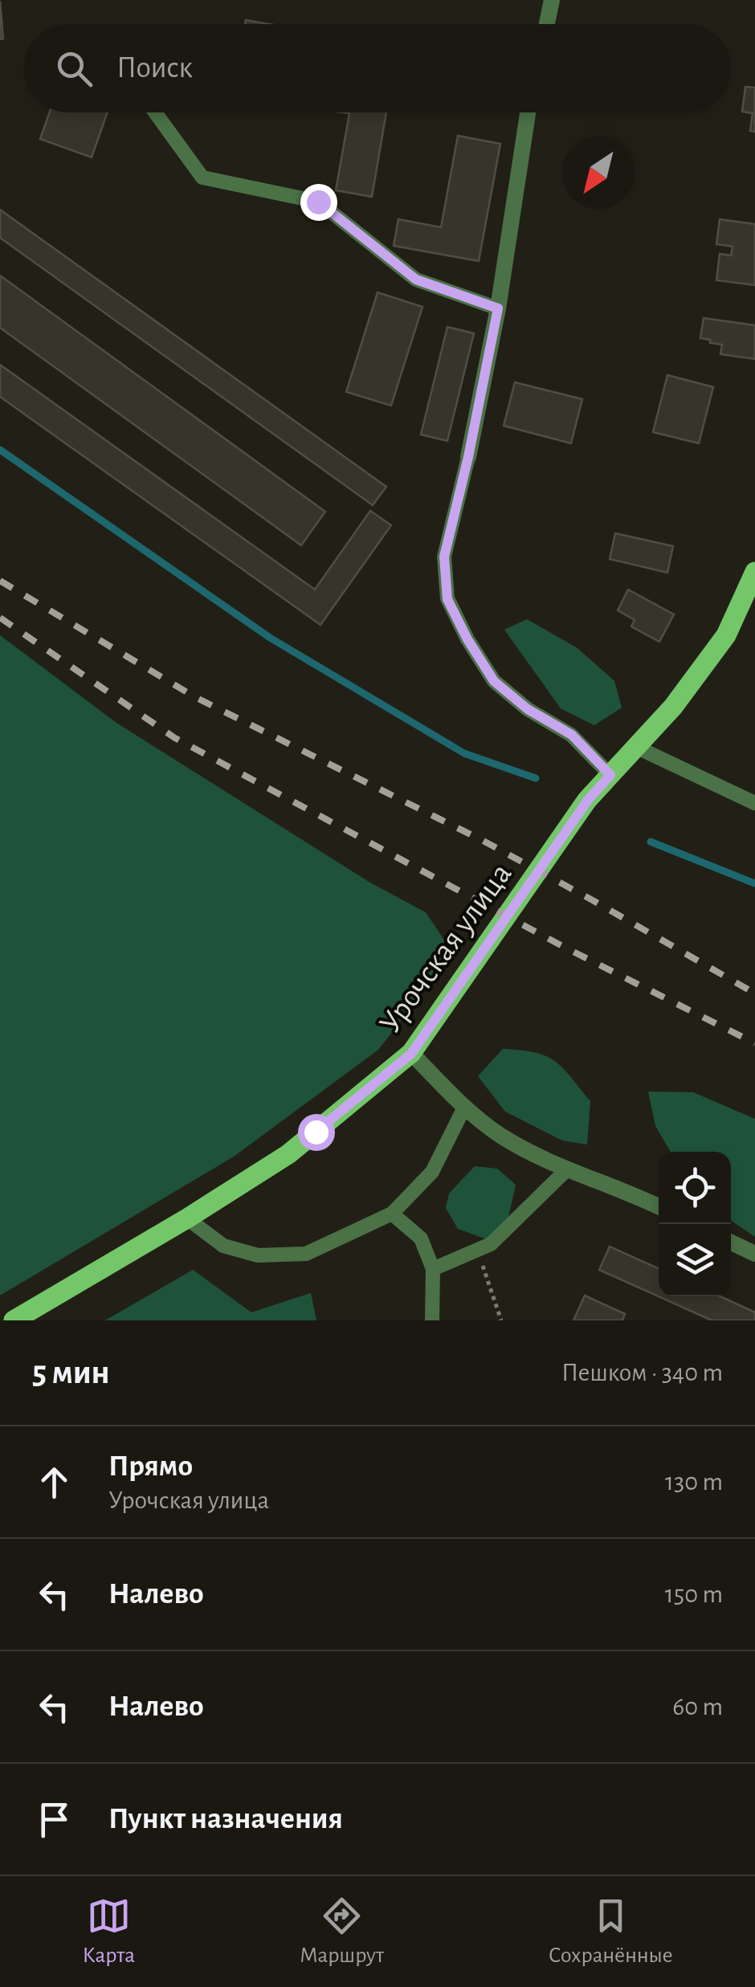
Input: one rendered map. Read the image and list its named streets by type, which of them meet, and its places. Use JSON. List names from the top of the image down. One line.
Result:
{"streets":{"main road":["Урочская улица"]},"north":"bottom left","page":{"search":"Поиск","heading":["5 мин","Пешком · 340 m"],"list":[["Прямо","Урочская улица","130 m"],["Налево","150 m"],["Налево","60 m"],"Пункт назначения"],"nav":["Карта","Маршрут","Сохранённые"]}}
